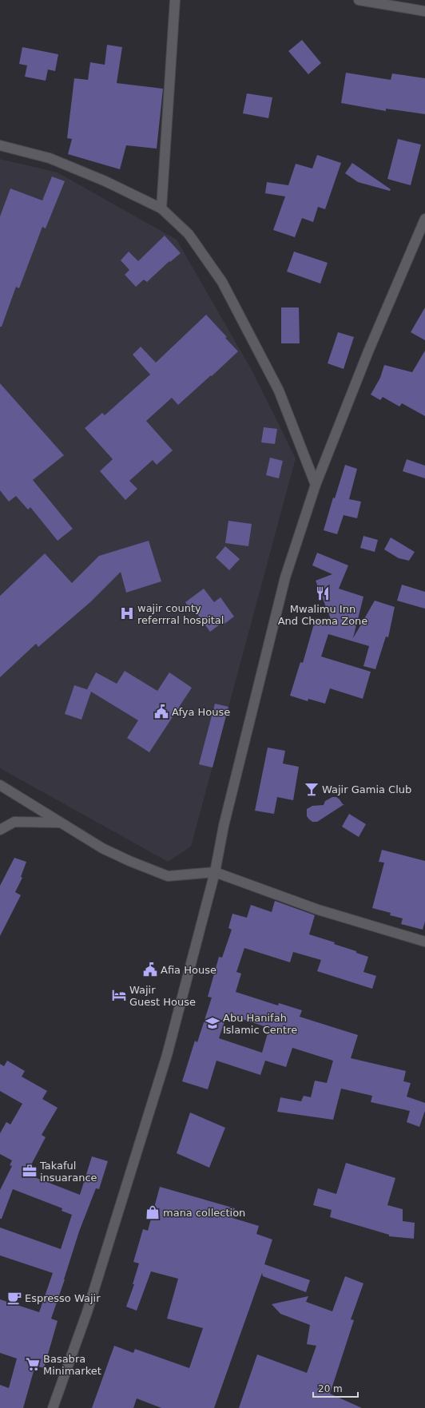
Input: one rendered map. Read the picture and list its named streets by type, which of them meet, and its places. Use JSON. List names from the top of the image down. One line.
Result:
{"places":{"restaurant":["Mwalimu Inn And Choma Zone"],"hospital":["wajir county referrral hospital"],"public building":["Afya House","Afia House"],"bar":["Wajir Gamia Club"],"hotel":["Wajir Guest House"],"school or university":["Abu Hanifah Islamic Centre"],"office":["Takaful insuarance"],"shop":["mana collection"],"cafe":["Espresso Wajir"],"supermarket":["Basabra Minimarket"]},"scale_bar":"20 m"}
